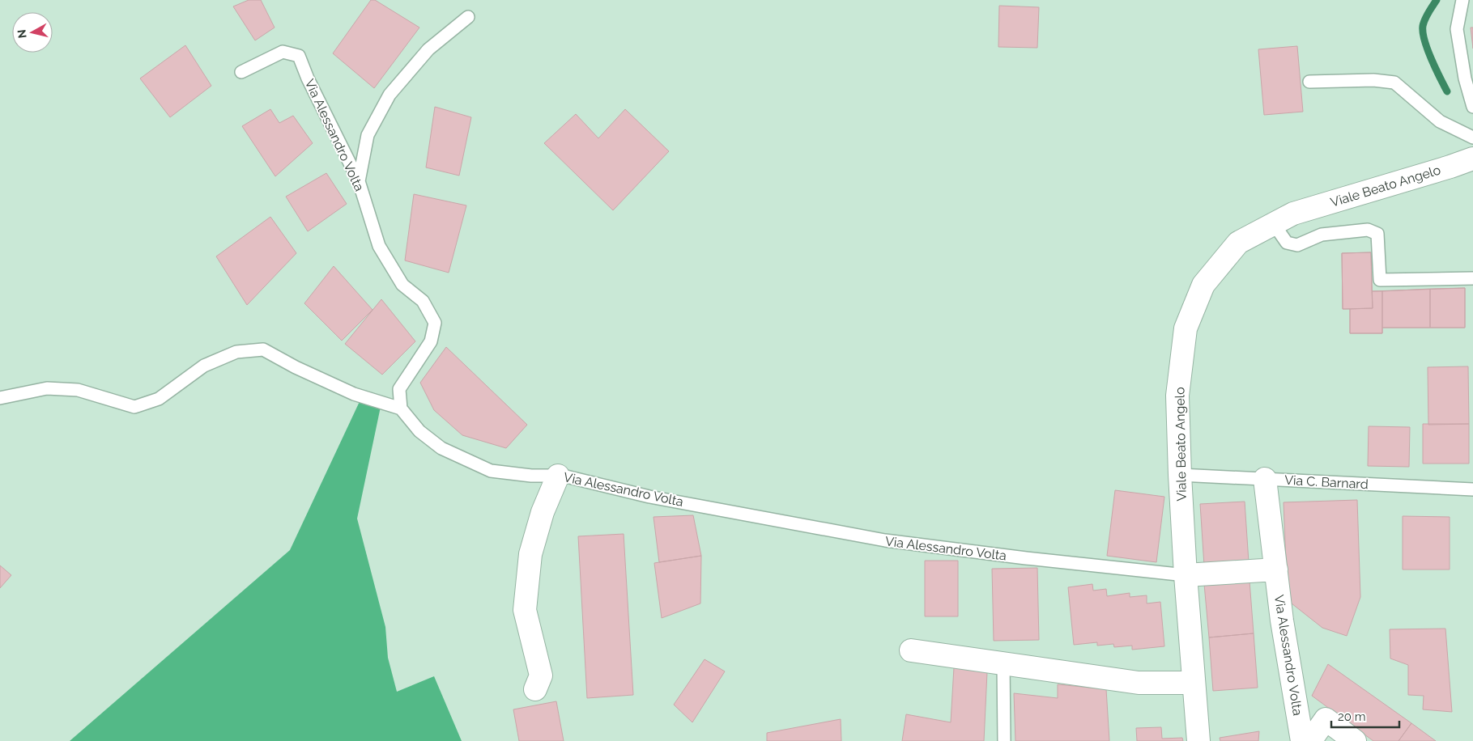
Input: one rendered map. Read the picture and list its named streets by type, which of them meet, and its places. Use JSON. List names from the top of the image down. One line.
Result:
{"streets":{"street":["Via Alessandro Volta","Viale Beato Angelo"],"lane":["Via C. Barnard"]},"crossings":[["Via Alessandro Volta","Viale Beato Angelo"],["Via Alessandro Volta","Via C. Barnard"],["Viale Beato Angelo","Via C. Barnard"]],"scale_bar":"20 m","north":"left"}
